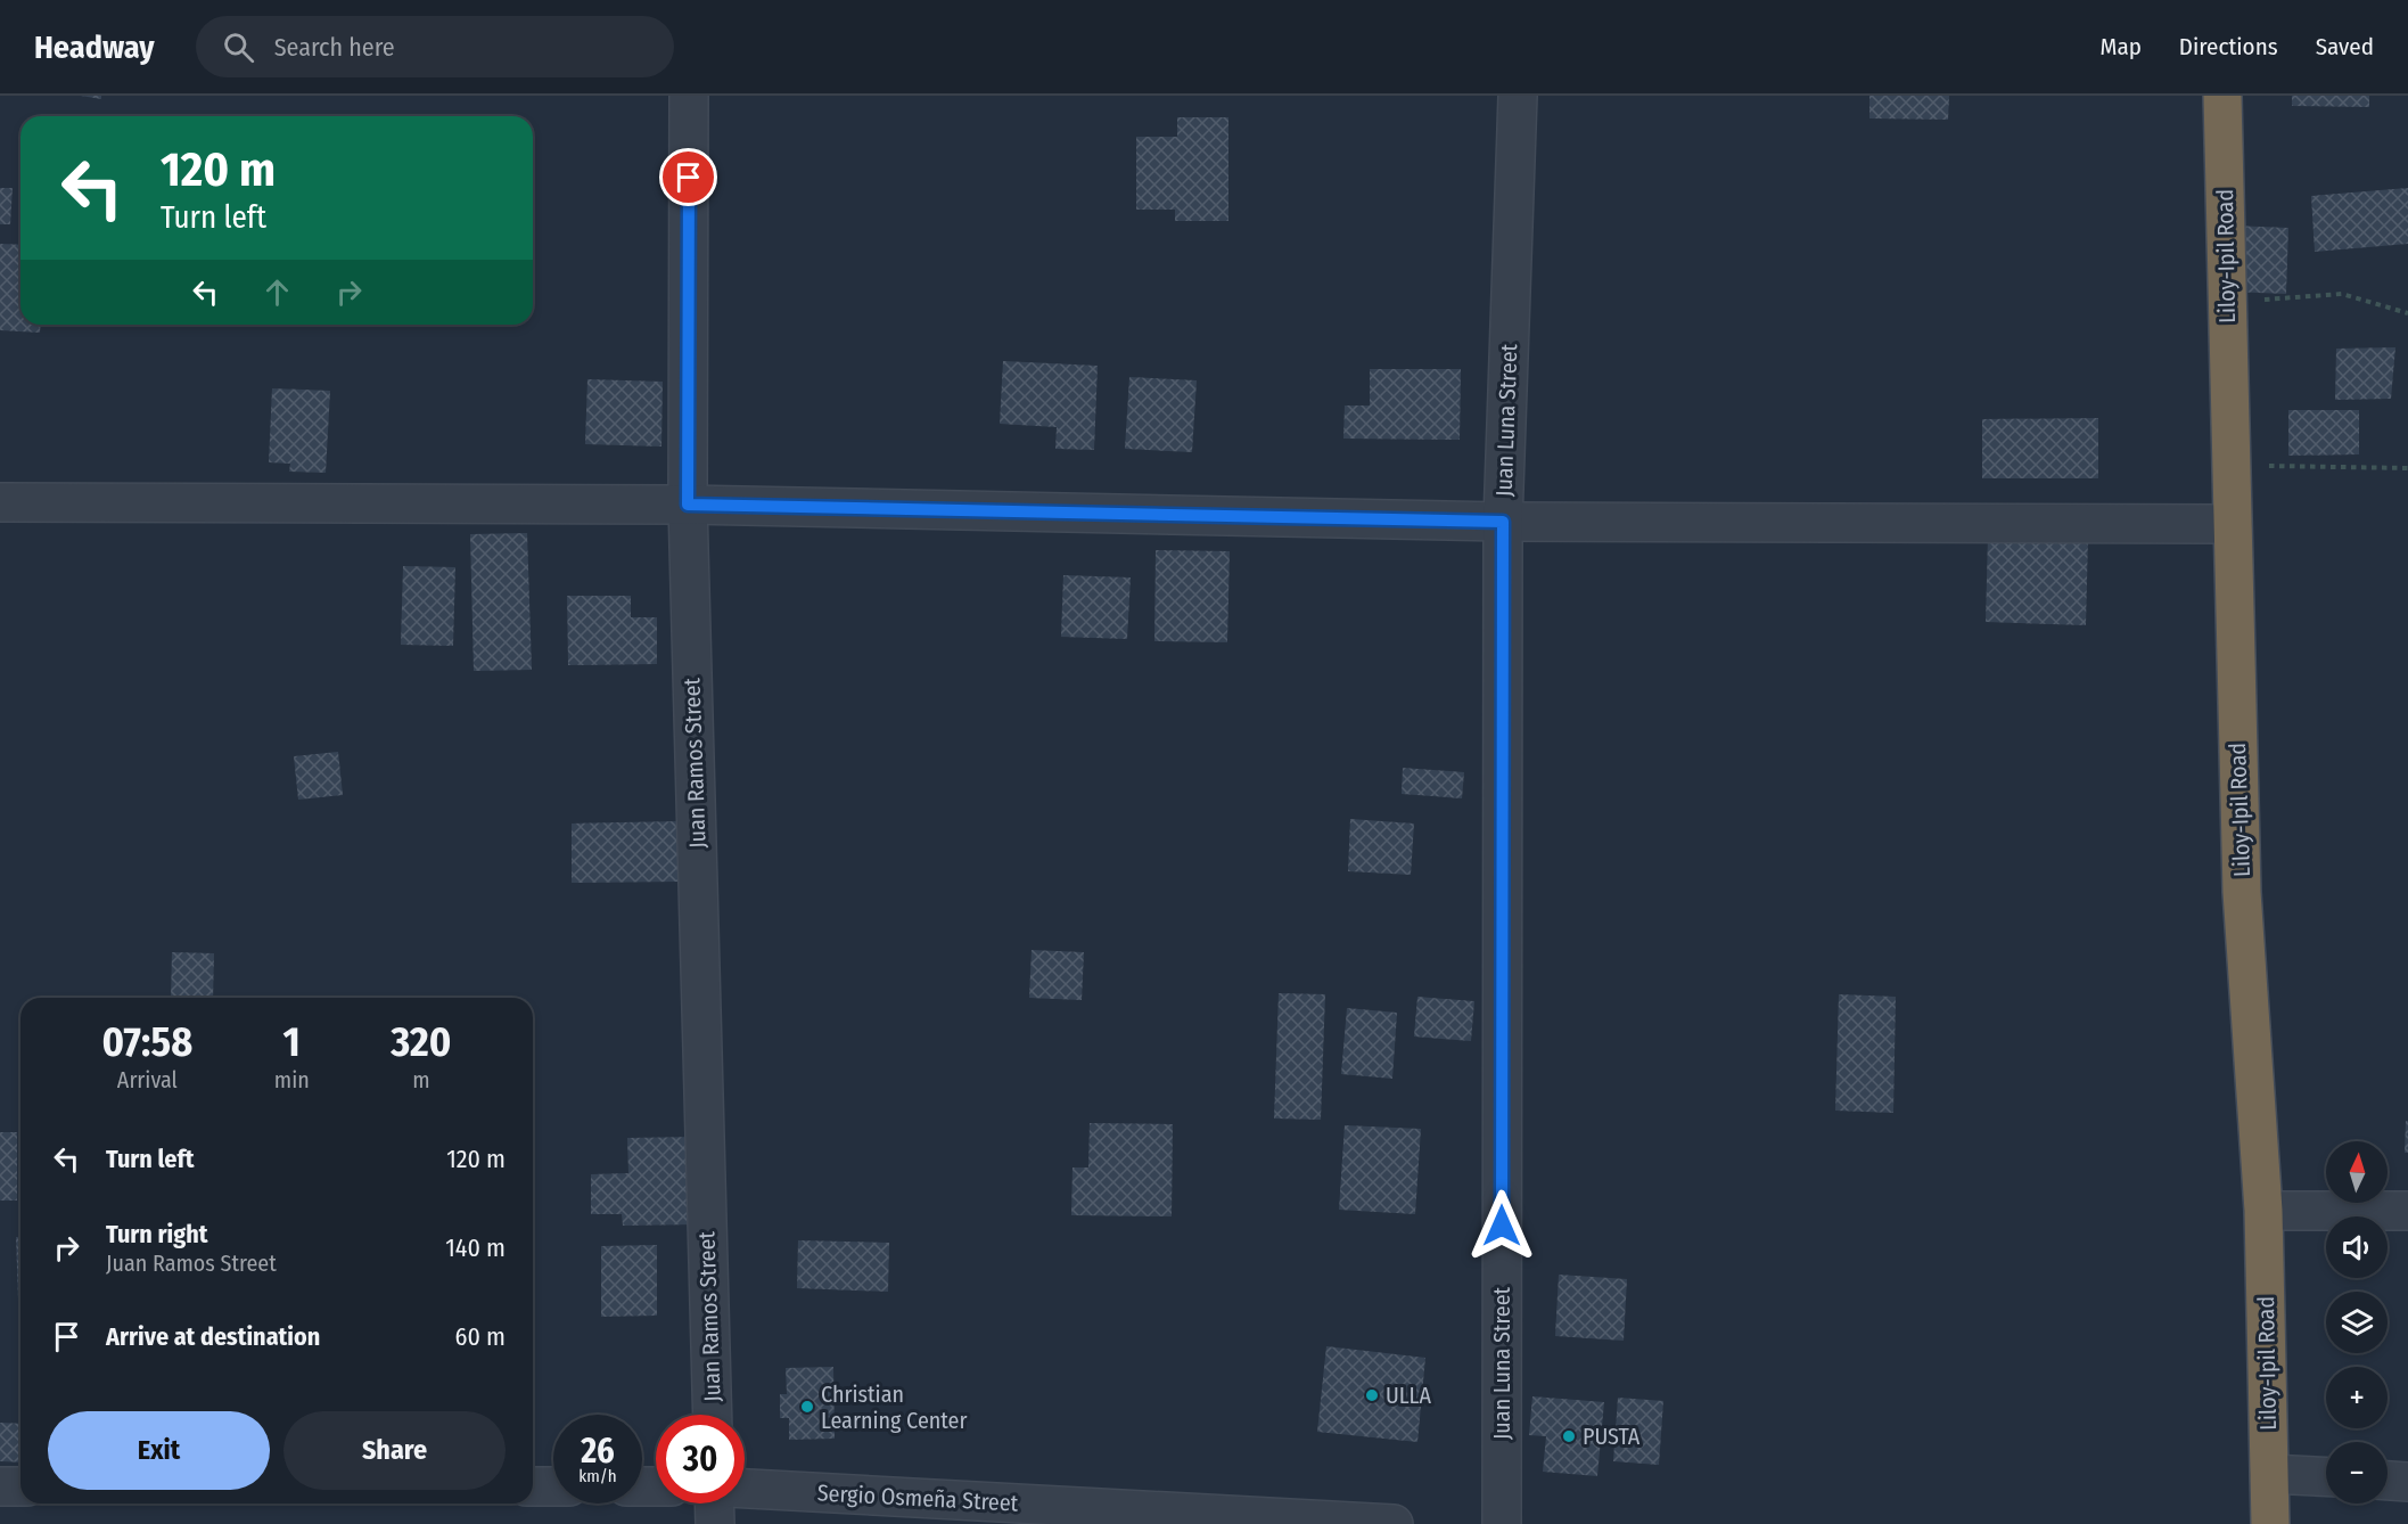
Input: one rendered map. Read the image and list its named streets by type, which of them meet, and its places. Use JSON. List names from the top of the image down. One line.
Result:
{"streets":{"highway":["Liloy-Ipil Road"],"street":["Juan Luna Street","Juan Ramos Street","Sergio Osmeña Street"]},"places":["ULLA","Christian Learning Center","PUSTA"],"north":"top","page":{"header":"Headway","search":"Search here","nav":["Map","Directions","Saved"],"turn":["120 m","Turn left"],"eta":["07:58","Arrival","1","min","320","m"],"list":[{"name":"Turn left","value":"120 m"},{"name":"Turn right","note":"Juan Ramos Street","value":"140 m"},{"name":"Arrive at destination","value":"60 m"}],"map_buttons":["+","−"],"buttons":["Exit","Share"],"speed":"26 km/h","limit":"30"}}
